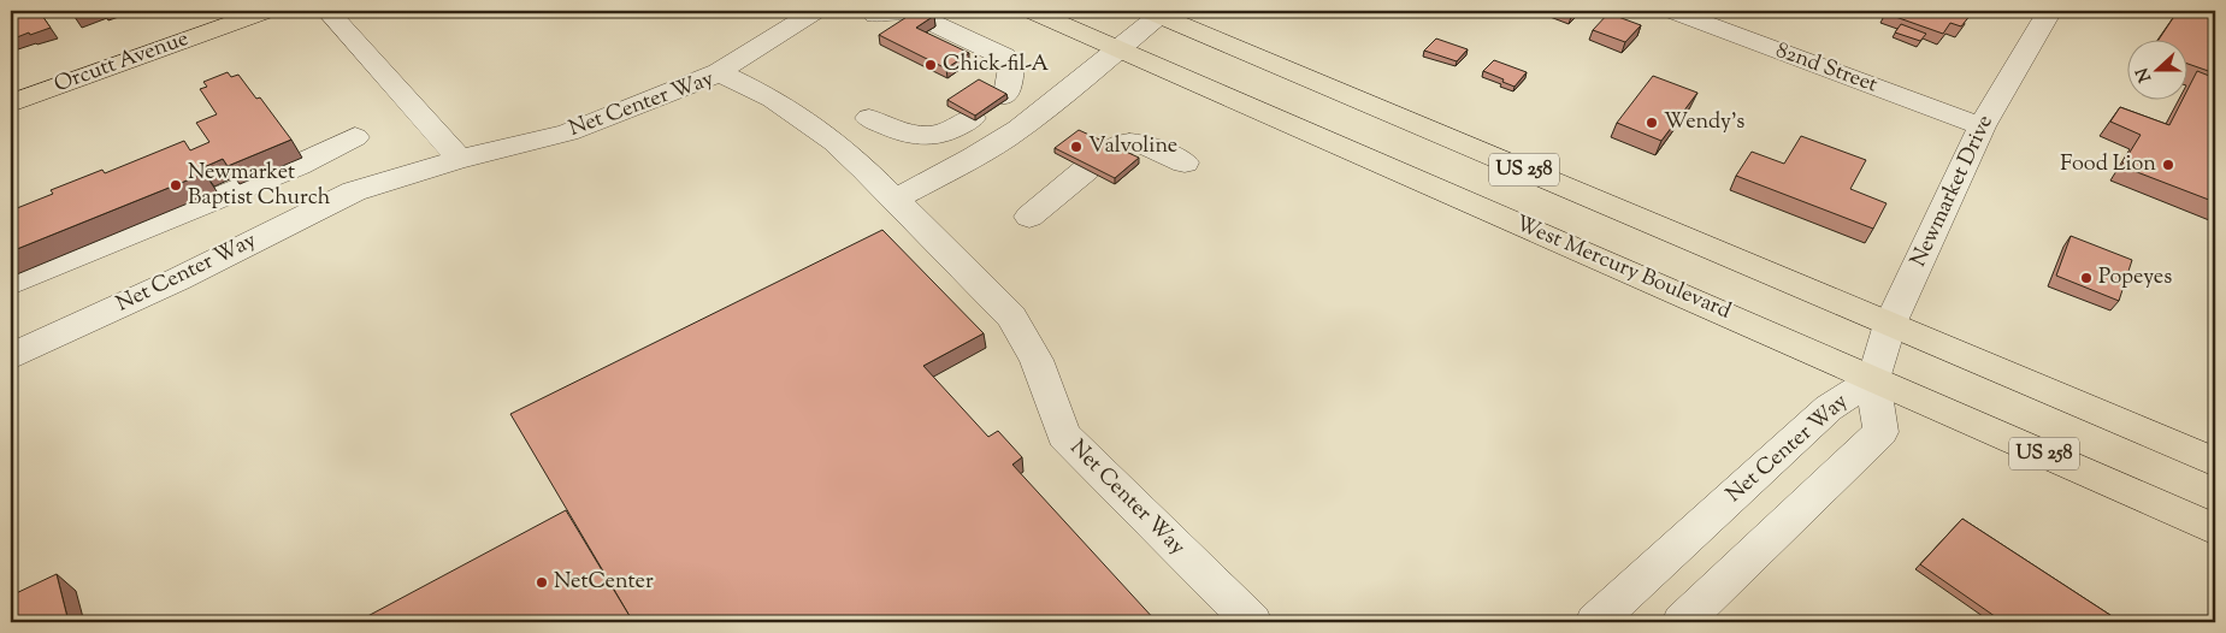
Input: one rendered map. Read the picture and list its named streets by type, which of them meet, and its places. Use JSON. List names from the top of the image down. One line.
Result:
{"streets":{"main road":["Orcutt Avenue","US 258","West Mercury Boulevard"],"street":["82nd Street","Net Center Way","Newmarket Drive"]},"crossings":[["82nd Street","Newmarket Drive"],["Net Center Way","Newmarket Drive"],["Net Center Way","West Mercury Boulevard"],["US 258","Newmarket Drive"],["Newmarket Drive","West Mercury Boulevard"]],"places":["Chick-fil-A","Wendy's","Valvoline","Food Lion","Newmarket Baptist Church","Popeyes","NetCenter"],"north":"left"}
